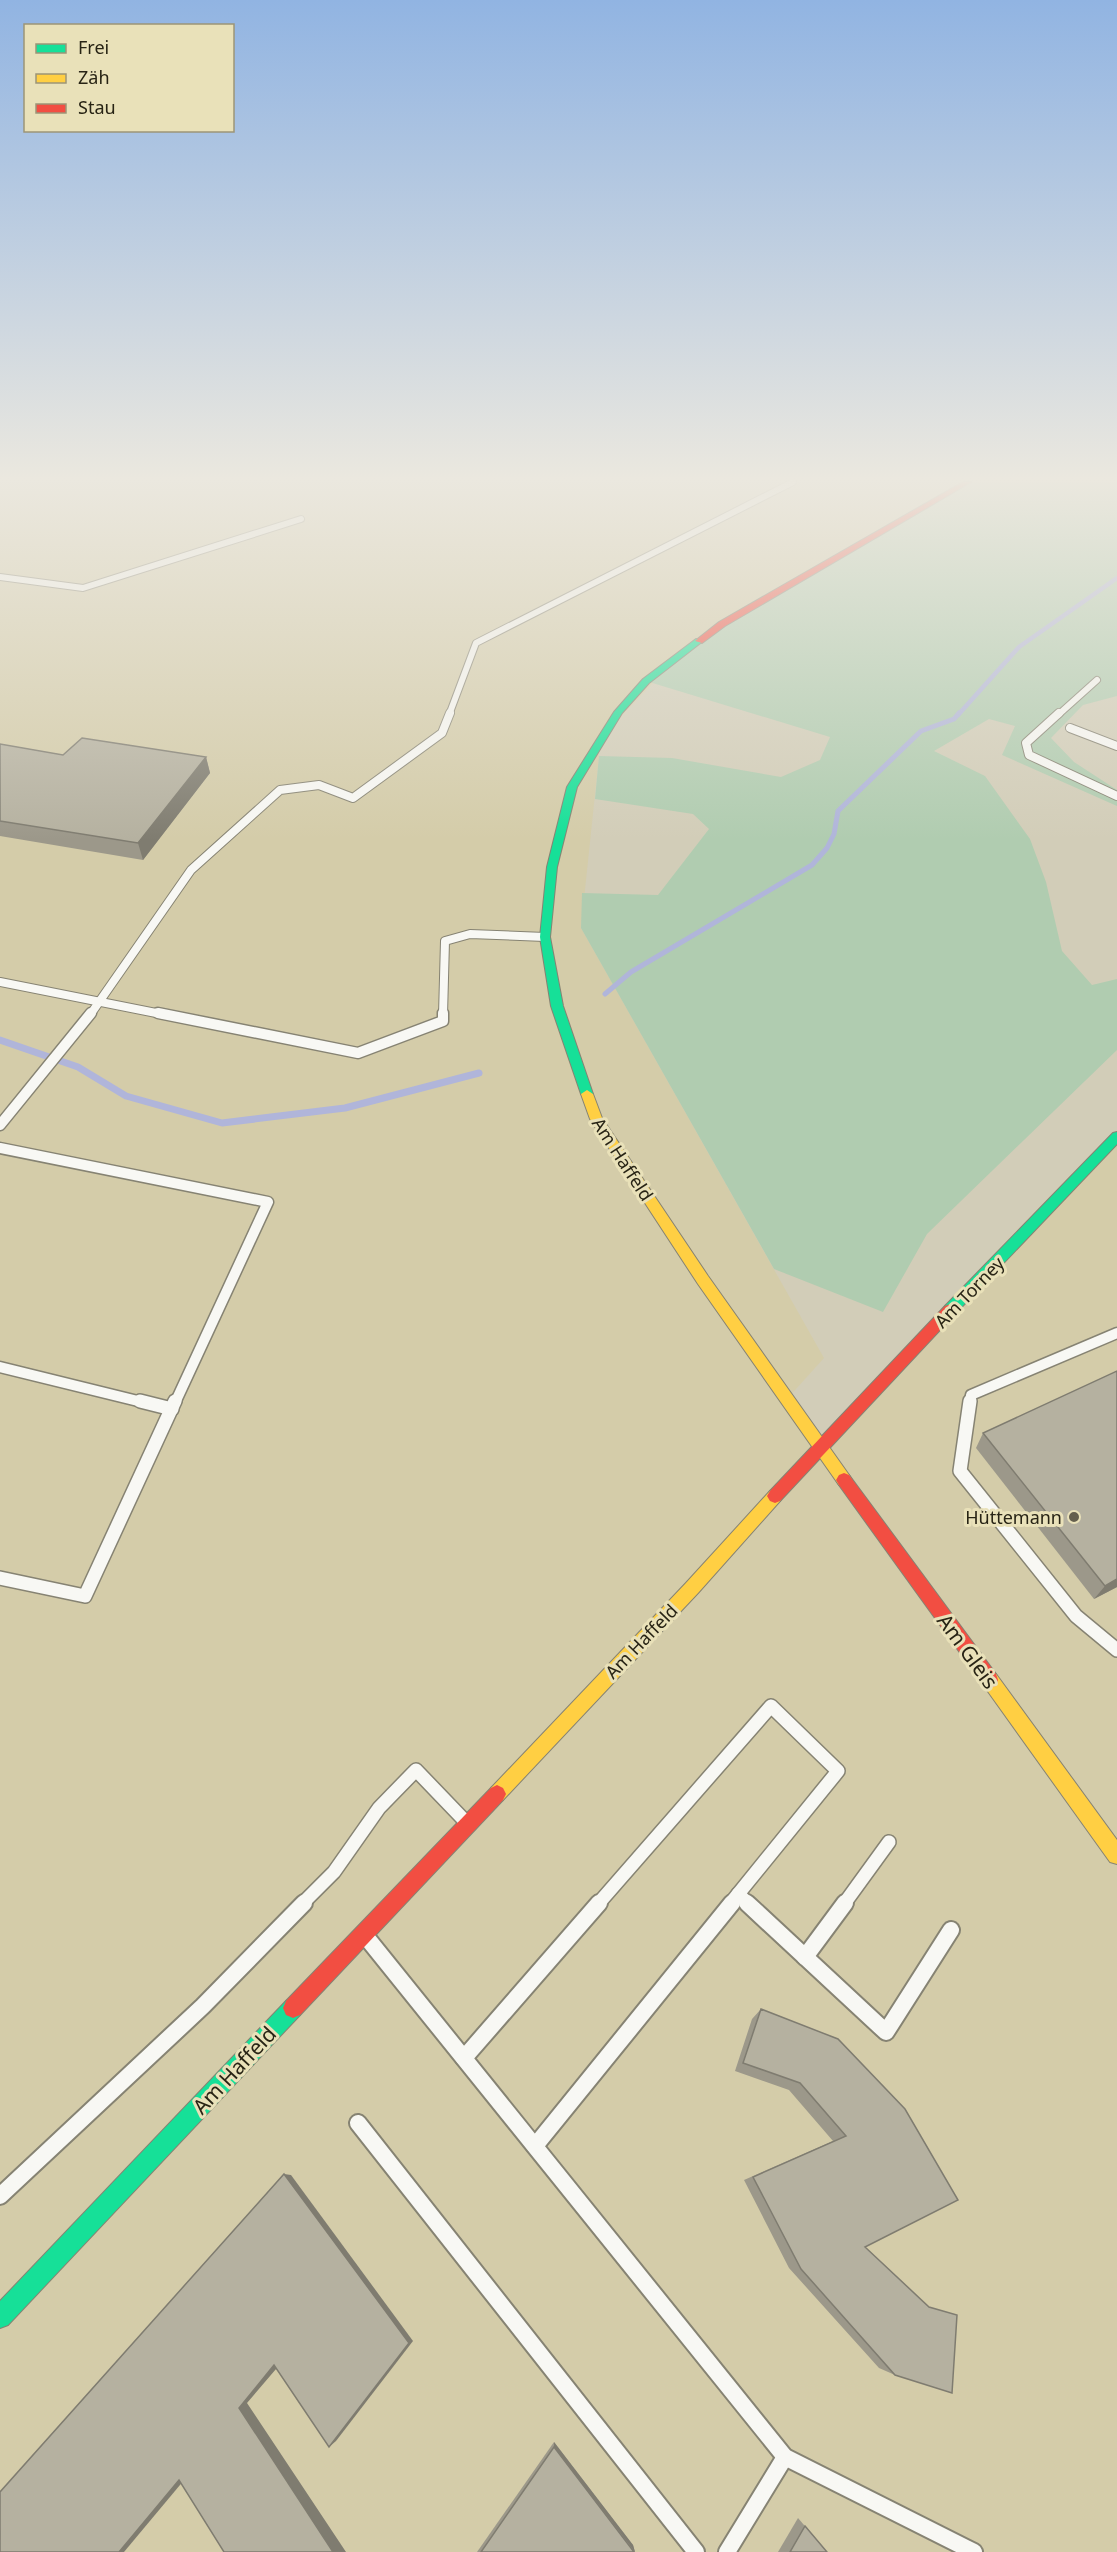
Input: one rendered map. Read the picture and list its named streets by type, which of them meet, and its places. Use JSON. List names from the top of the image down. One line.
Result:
{"streets":{"street":["Am Haffeld","Am Torney","Am Gleis"]},"crossings":[["Am Haffeld","Am Torney"],["Am Haffeld","Am Gleis"],["Am Torney","Am Gleis"]],"places":["Hüttemann"],"legend":["Frei","Zäh","Stau"]}
